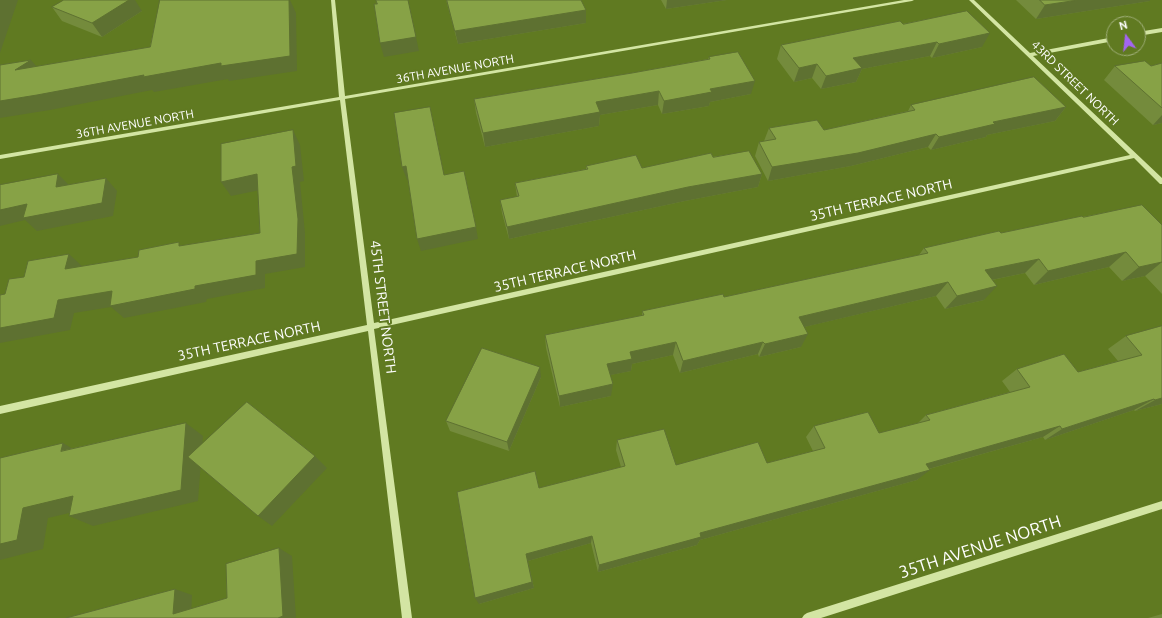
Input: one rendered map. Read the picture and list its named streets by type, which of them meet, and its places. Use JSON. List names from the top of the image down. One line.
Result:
{"streets":{"street":["36TH AVENUE NORTH","43RD STREET NORTH","35TH TERRACE NORTH","45TH STREET NORTH","35TH AVENUE NORTH"]},"crossings":[["36TH AVENUE NORTH","45TH STREET NORTH"],["43RD STREET NORTH","35TH TERRACE NORTH"],["35TH TERRACE NORTH","45TH STREET NORTH"]],"north":"top"}
